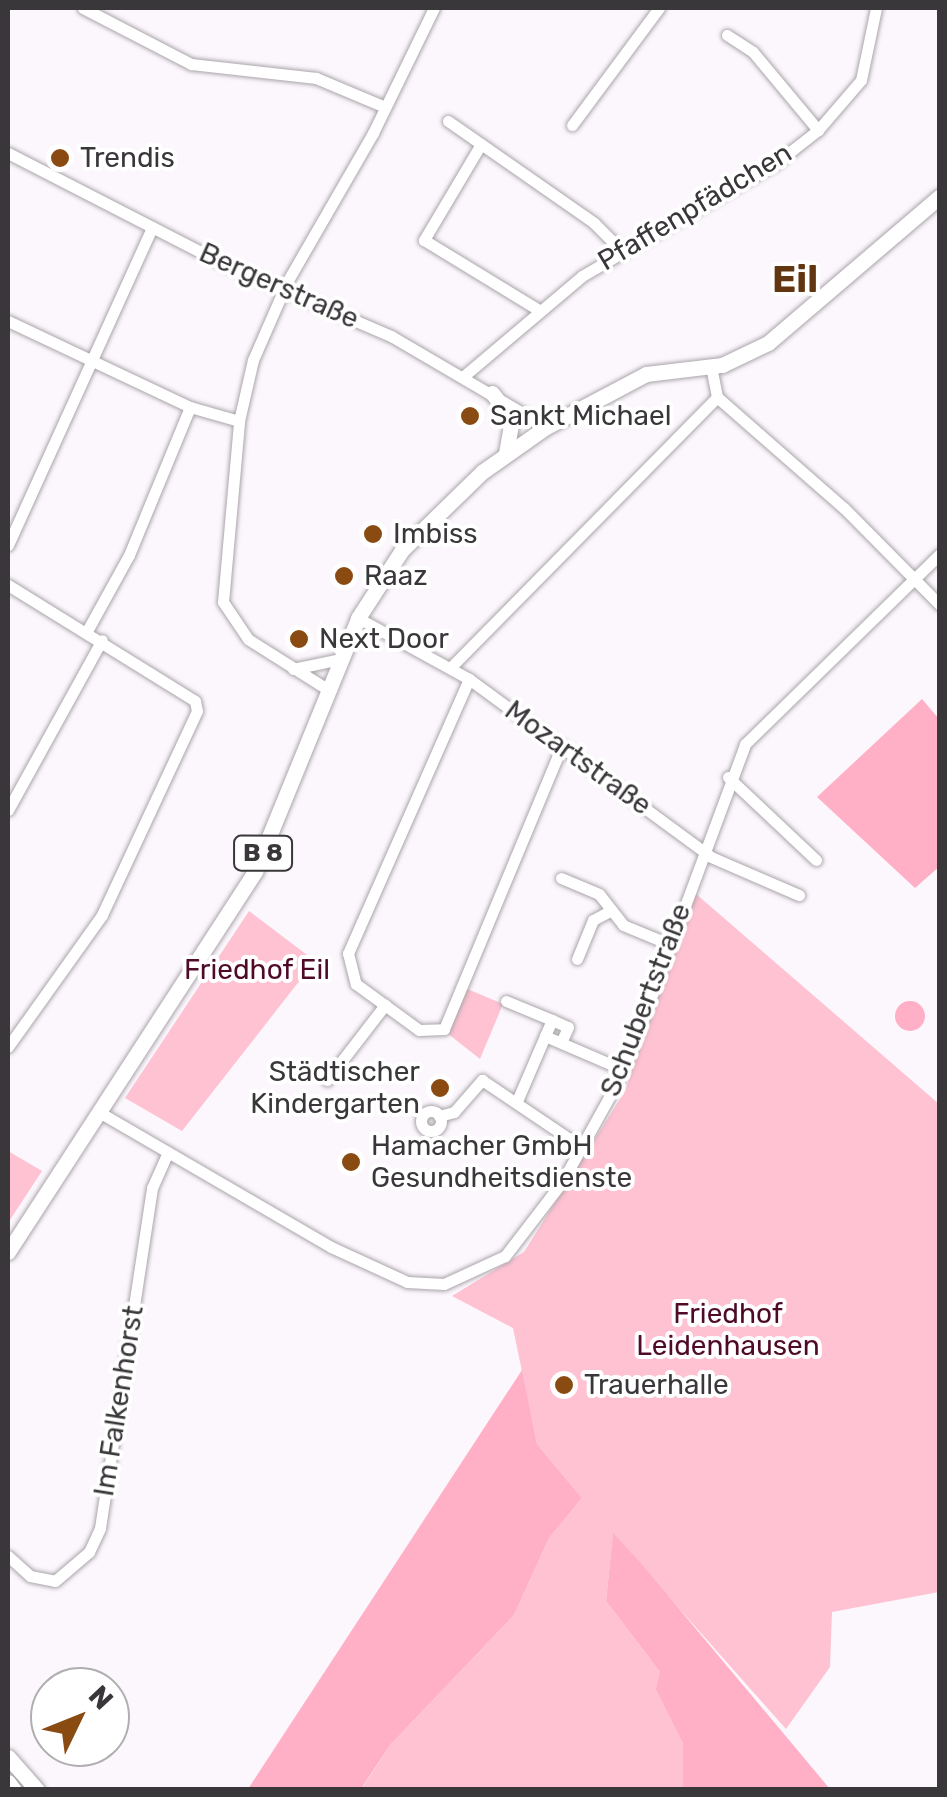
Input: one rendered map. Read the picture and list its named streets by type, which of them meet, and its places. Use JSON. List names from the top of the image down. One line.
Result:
{"streets":{"main road":["B 8"],"street":["Pfaffenpfädchen","Bergerstraße","Mozartstraße","Schubertstraße","Im Falkenhorst"]},"crossings":[["Pfaffenpfädchen","Bergerstraße"],["Bergerstraße","B 8"],["Mozartstraße","B 8"],["Mozartstraße","Schubertstraße"],["B 8","Schubertstraße"],["Schubertstraße","Im Falkenhorst"]],"districts":["Eil"],"parks":["Friedhof Eil","Friedhof Leidenhausen"],"places":["Trendis","Sankt Michael","Imbiss","Raaz","Next Door","Städtischer Kindergarten","Hamacher GmbH Gesundheitsdienste","Trauerhalle"],"north":"top right"}
